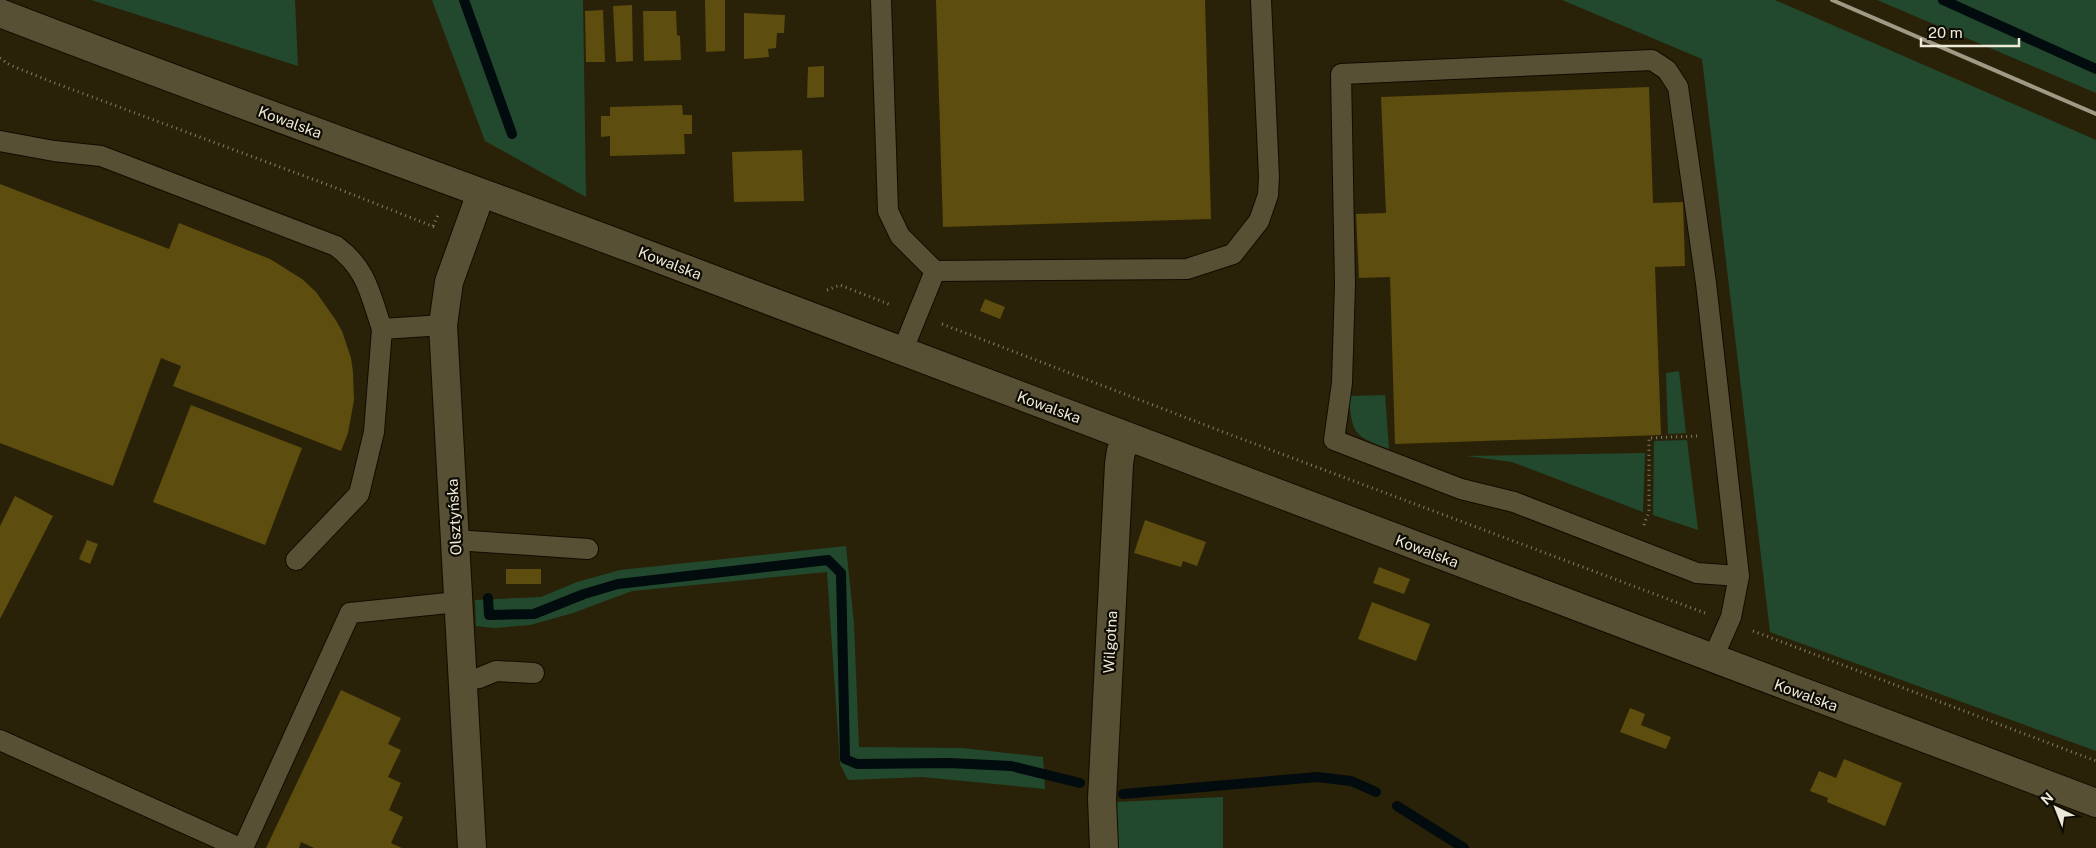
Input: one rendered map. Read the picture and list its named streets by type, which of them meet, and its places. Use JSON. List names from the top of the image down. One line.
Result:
{"streets":{"street":["Kowalska","Olsztyńska","Wilgotna"]},"crossings":[["Kowalska","Olsztyńska"],["Kowalska","Wilgotna"]],"scale_bar":"20 m","north":"top left"}
